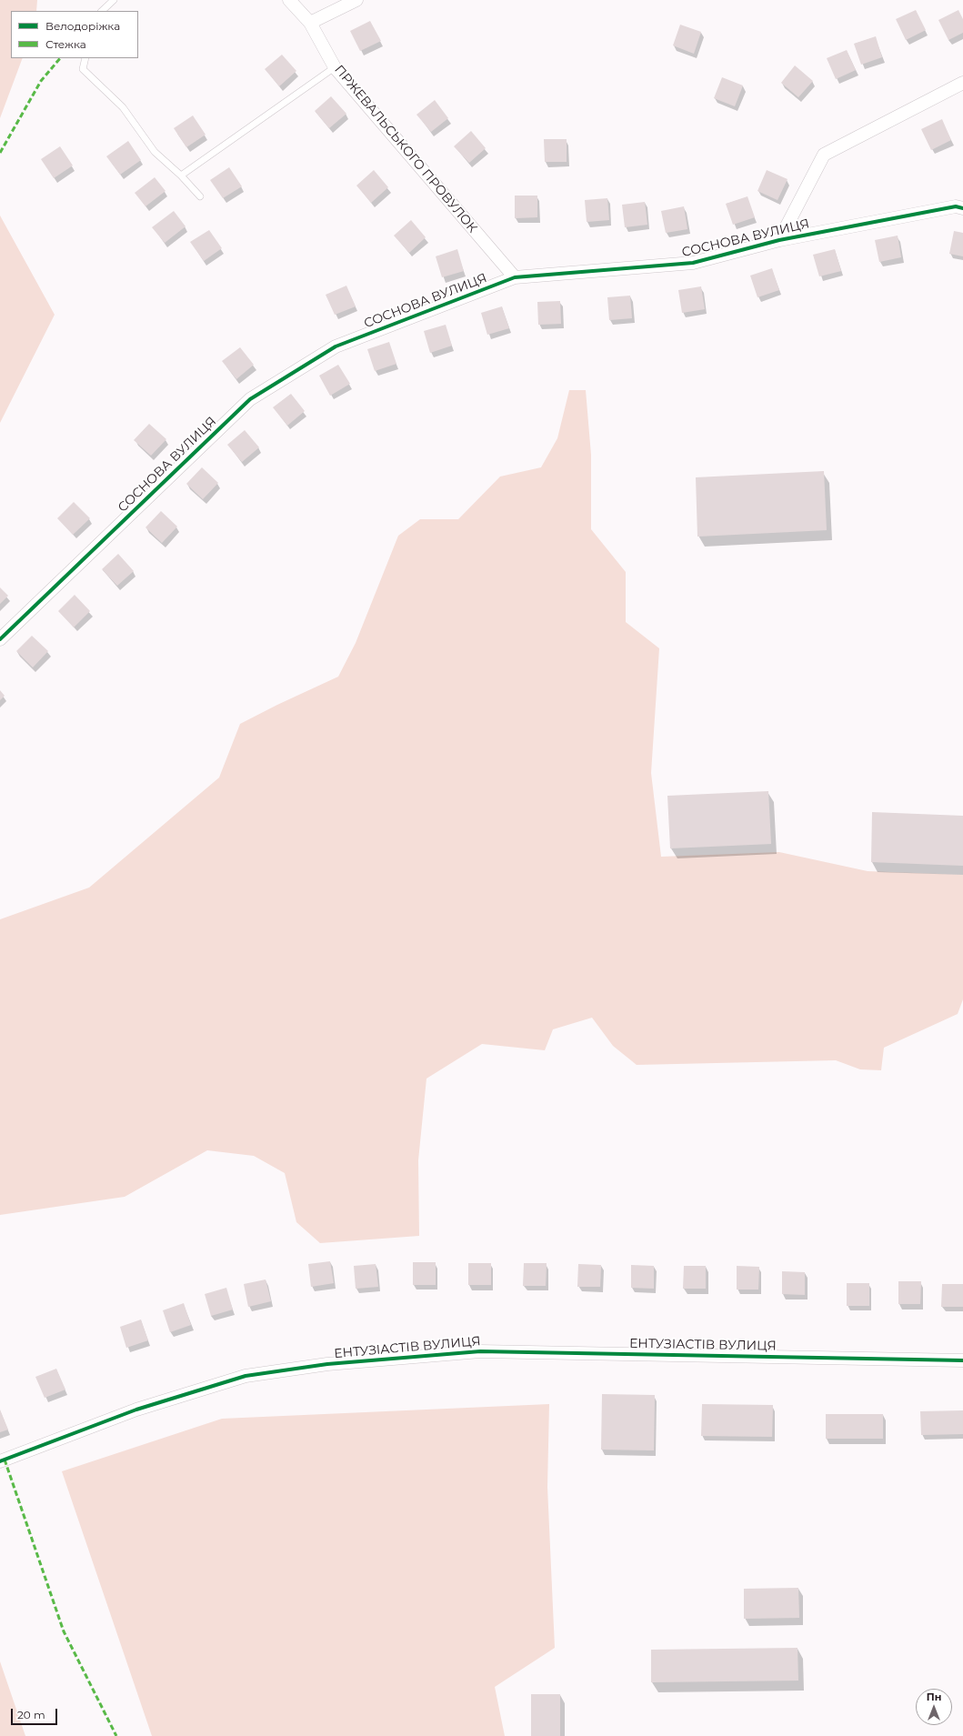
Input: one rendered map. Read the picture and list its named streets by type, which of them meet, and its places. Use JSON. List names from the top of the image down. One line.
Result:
{"streets":{"street":["ПРЖЕВАЛЬСЬКОГО ПРОВУЛОК","СОСНОВА ВУЛИЦЯ","ЕНТУЗІАСТІВ ВУЛИЦЯ"]},"crossings":[["ПРЖЕВАЛЬСЬКОГО ПРОВУЛОК","СОСНОВА ВУЛИЦЯ"]],"legend":["Велодоріжка","Стежка"],"scale_bar":"20 m","north":"top"}
